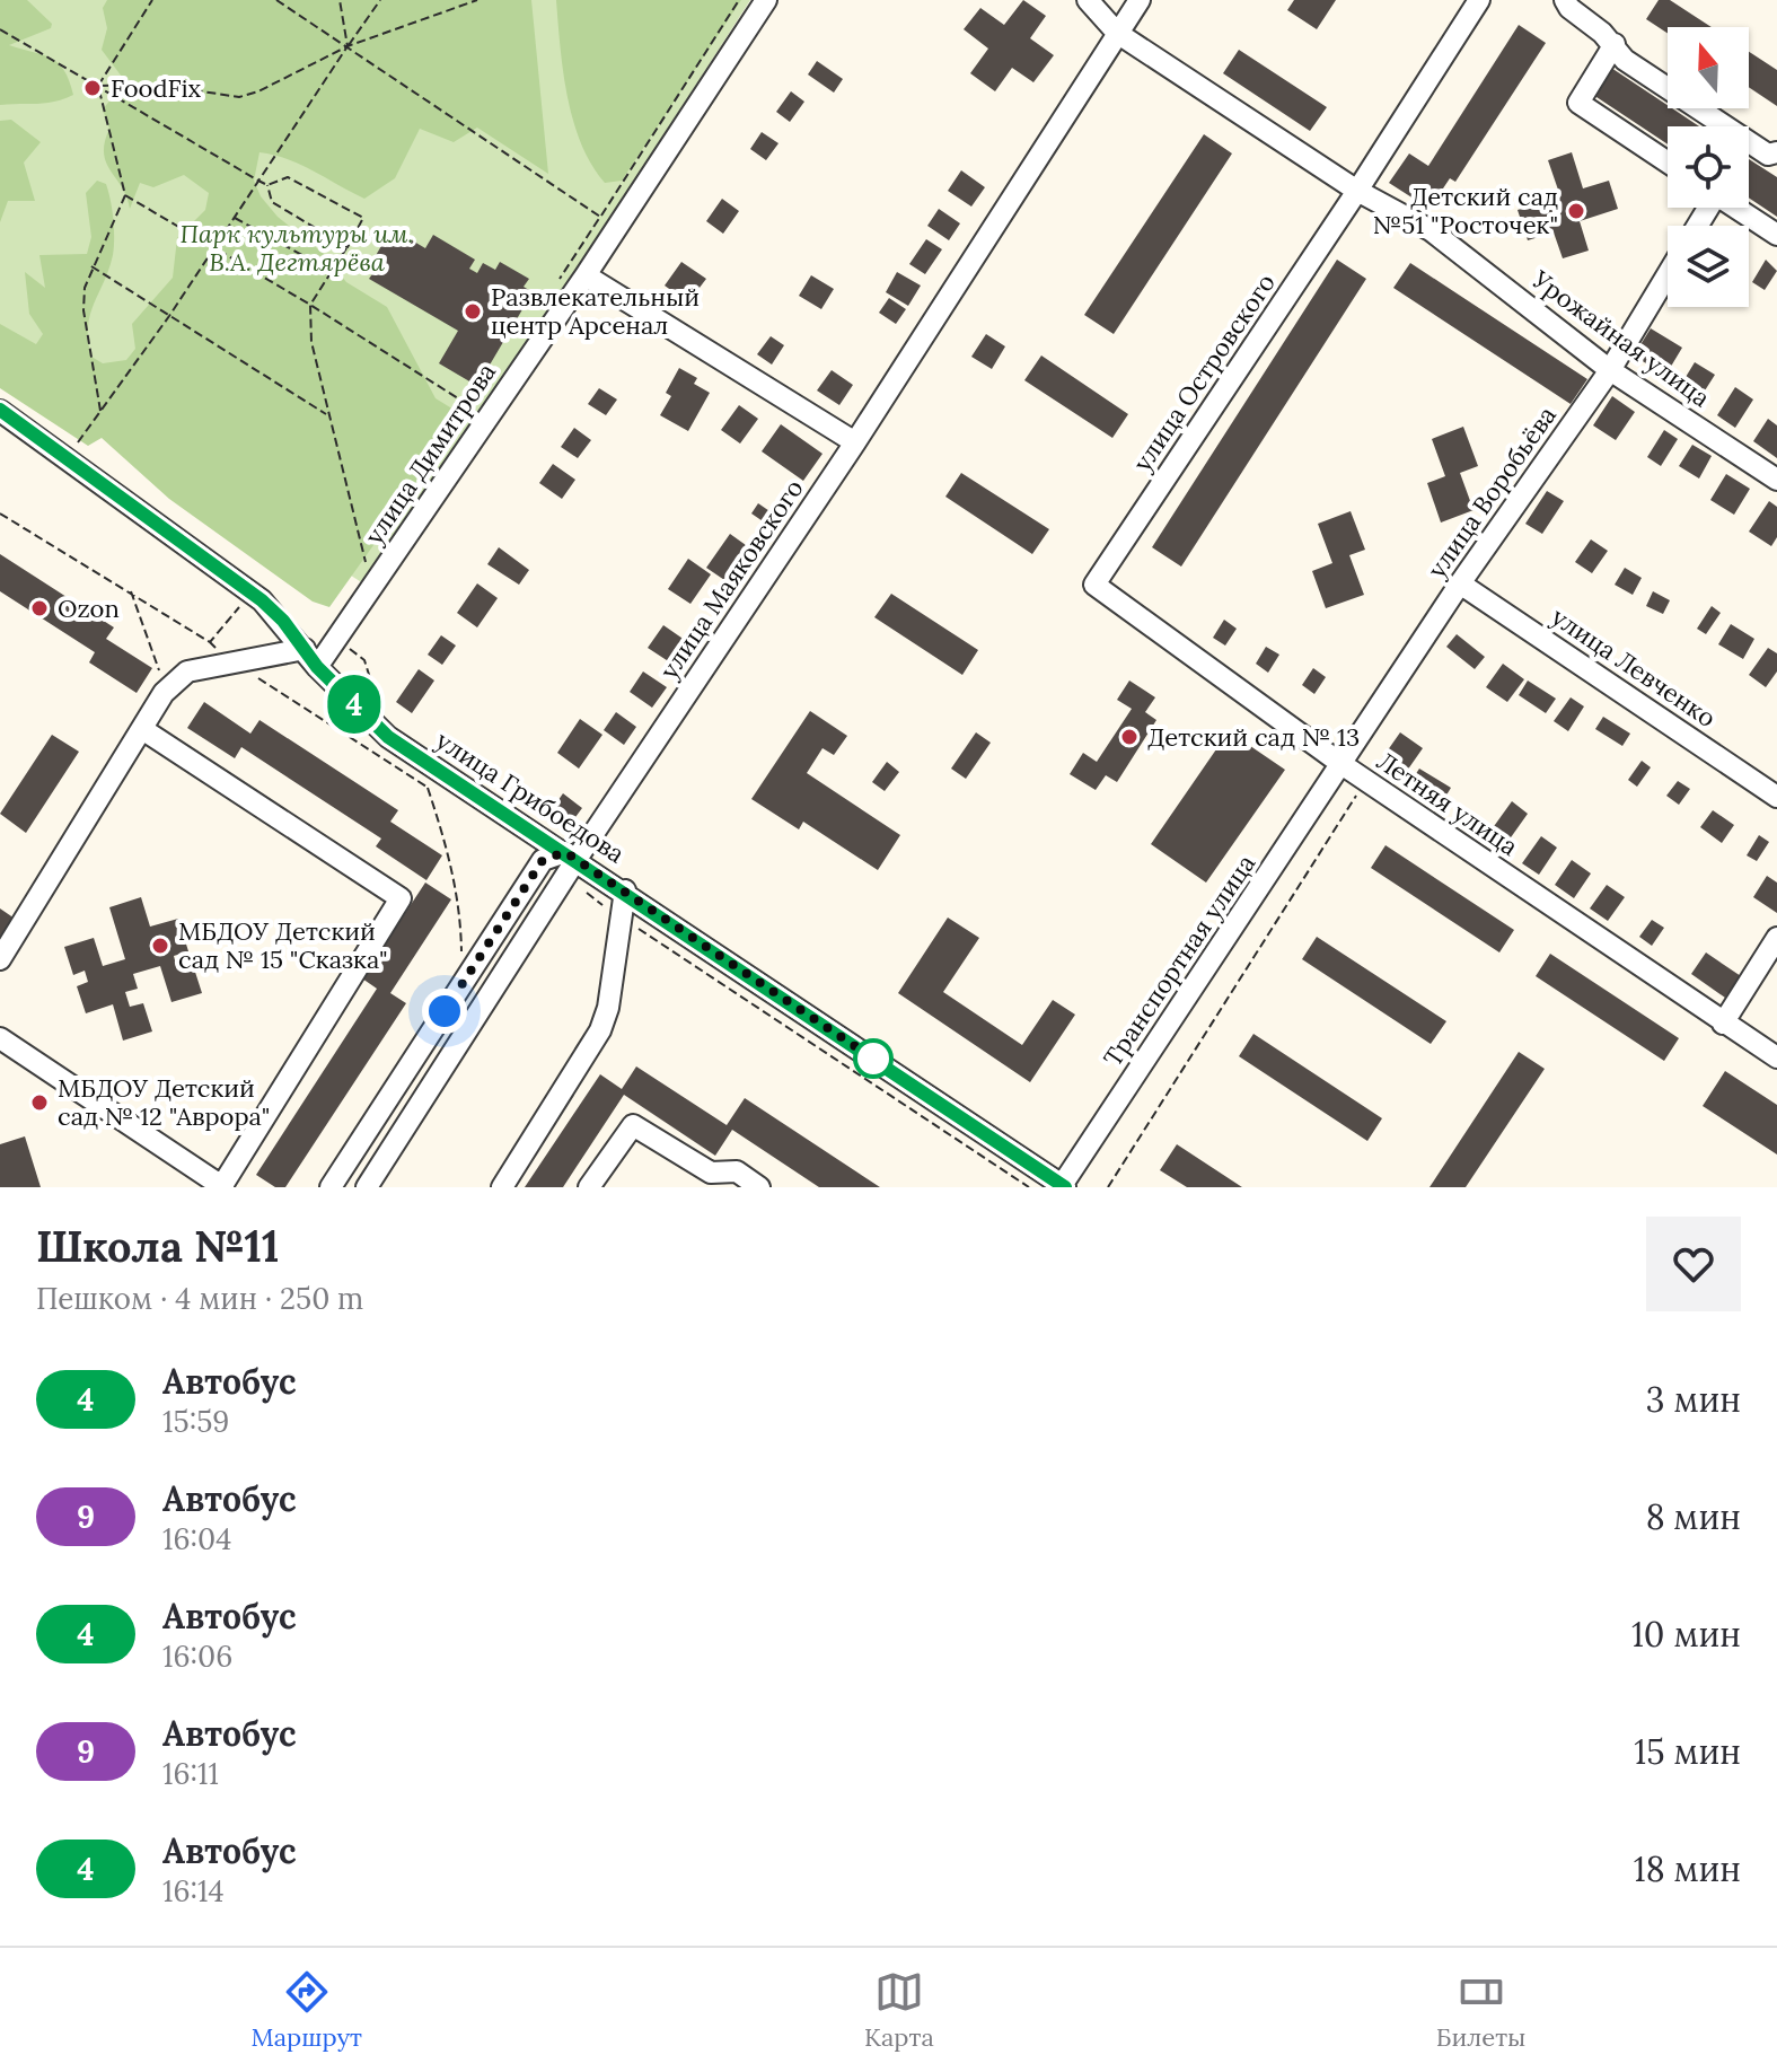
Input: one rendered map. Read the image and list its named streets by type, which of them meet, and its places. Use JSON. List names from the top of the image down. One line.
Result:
{"streets":{"street":["Урожайная улица","улица Островского","улица Димитрова","улица Воробьёва","улица Маяковского","улица Левченко","улица Грибоедова","Летняя улица","Транспортная улица"]},"crossings":[["Урожайная улица","улица Островского"],["Урожайная улица","улица Воробьёва"],["Урожайная улица","улица Маяковского"],["улица Островского","Летняя улица"],["улица Димитрова","улица Грибоедова"],["улица Воробьёва","улица Левченко"],["улица Воробьёва","Летняя улица"],["улица Воробьёва","Транспортная улица"],["улица Маяковского","улица Грибоедова"],["улица Грибоедова","Транспортная улица"],["Летняя улица","Транспортная улица"]],"parks":["Парк культуры им. В.А. Дегтярёва"],"places":["FoodFix","Детский сад №51 \"Росточек\"","Развлекательный центр Арсенал","Ozon","Детский сад № 13","МБДОУ Детский сад № 15 \"Сказка\"","МБДОУ Детский сад № 12 \"Аврора\""],"lines":["bus line 4"],"north":"top","page":{"on_map":"4","heading":["Школа №11","Пешком · 4 мин · 250 m"],"list":[{"mark":"4","name":"Автобус","note":"15:59","value":"3 мин"},{"mark":"9","name":"Автобус","note":"16:04","value":"8 мин"},{"mark":"4","name":"Автобус","note":"16:06","value":"10 мин"},{"mark":"9","name":"Автобус","note":"16:11","value":"15 мин"},{"mark":"4","name":"Автобус","note":"16:14","value":"18 мин"}],"tabs":["Маршрут","Карта","Билеты"]}}
